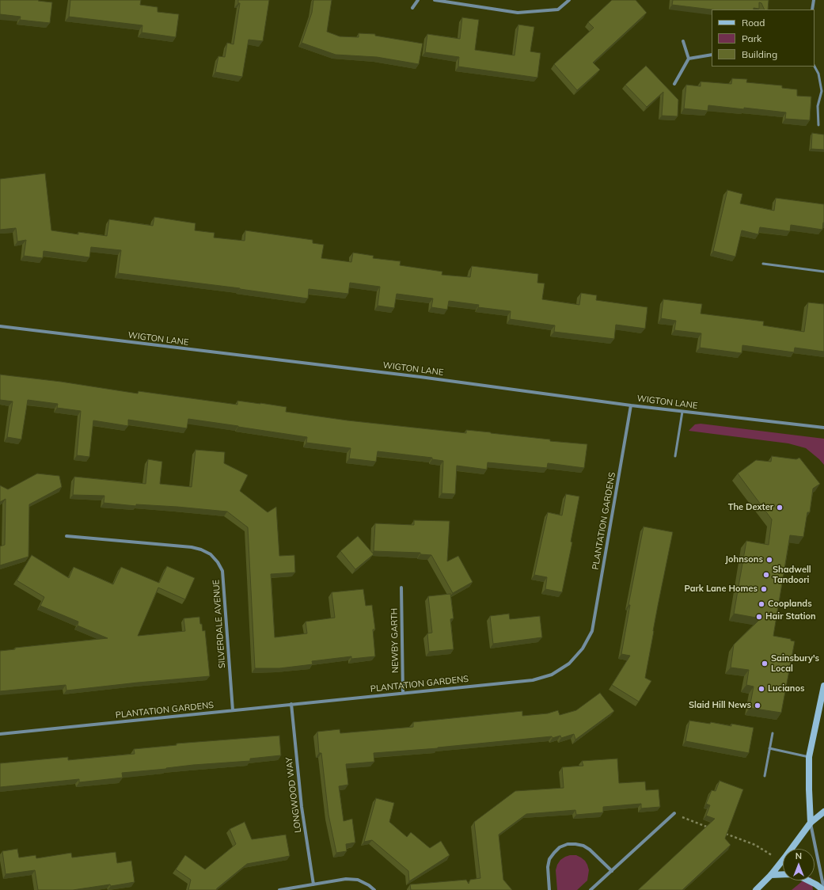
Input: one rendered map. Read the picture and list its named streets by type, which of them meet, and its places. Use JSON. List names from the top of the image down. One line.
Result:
{"streets":{"street":["WIGTON LANE","PLANTATION GARDENS","SILVERDALE AVENUE","NEWBY GARTH","LONGWOOD WAY"]},"crossings":[["WIGTON LANE","PLANTATION GARDENS"],["PLANTATION GARDENS","SILVERDALE AVENUE"],["PLANTATION GARDENS","NEWBY GARTH"],["PLANTATION GARDENS","LONGWOOD WAY"]],"places":["The Dexter","Johnsons","Shadwell Tandoori","Park Lane Homes","Cooplands","Hair Station","Sainsbury's Local","Lucianos","Slaid Hill News"],"legend":["Road","Park","Building"],"north":"top"}
